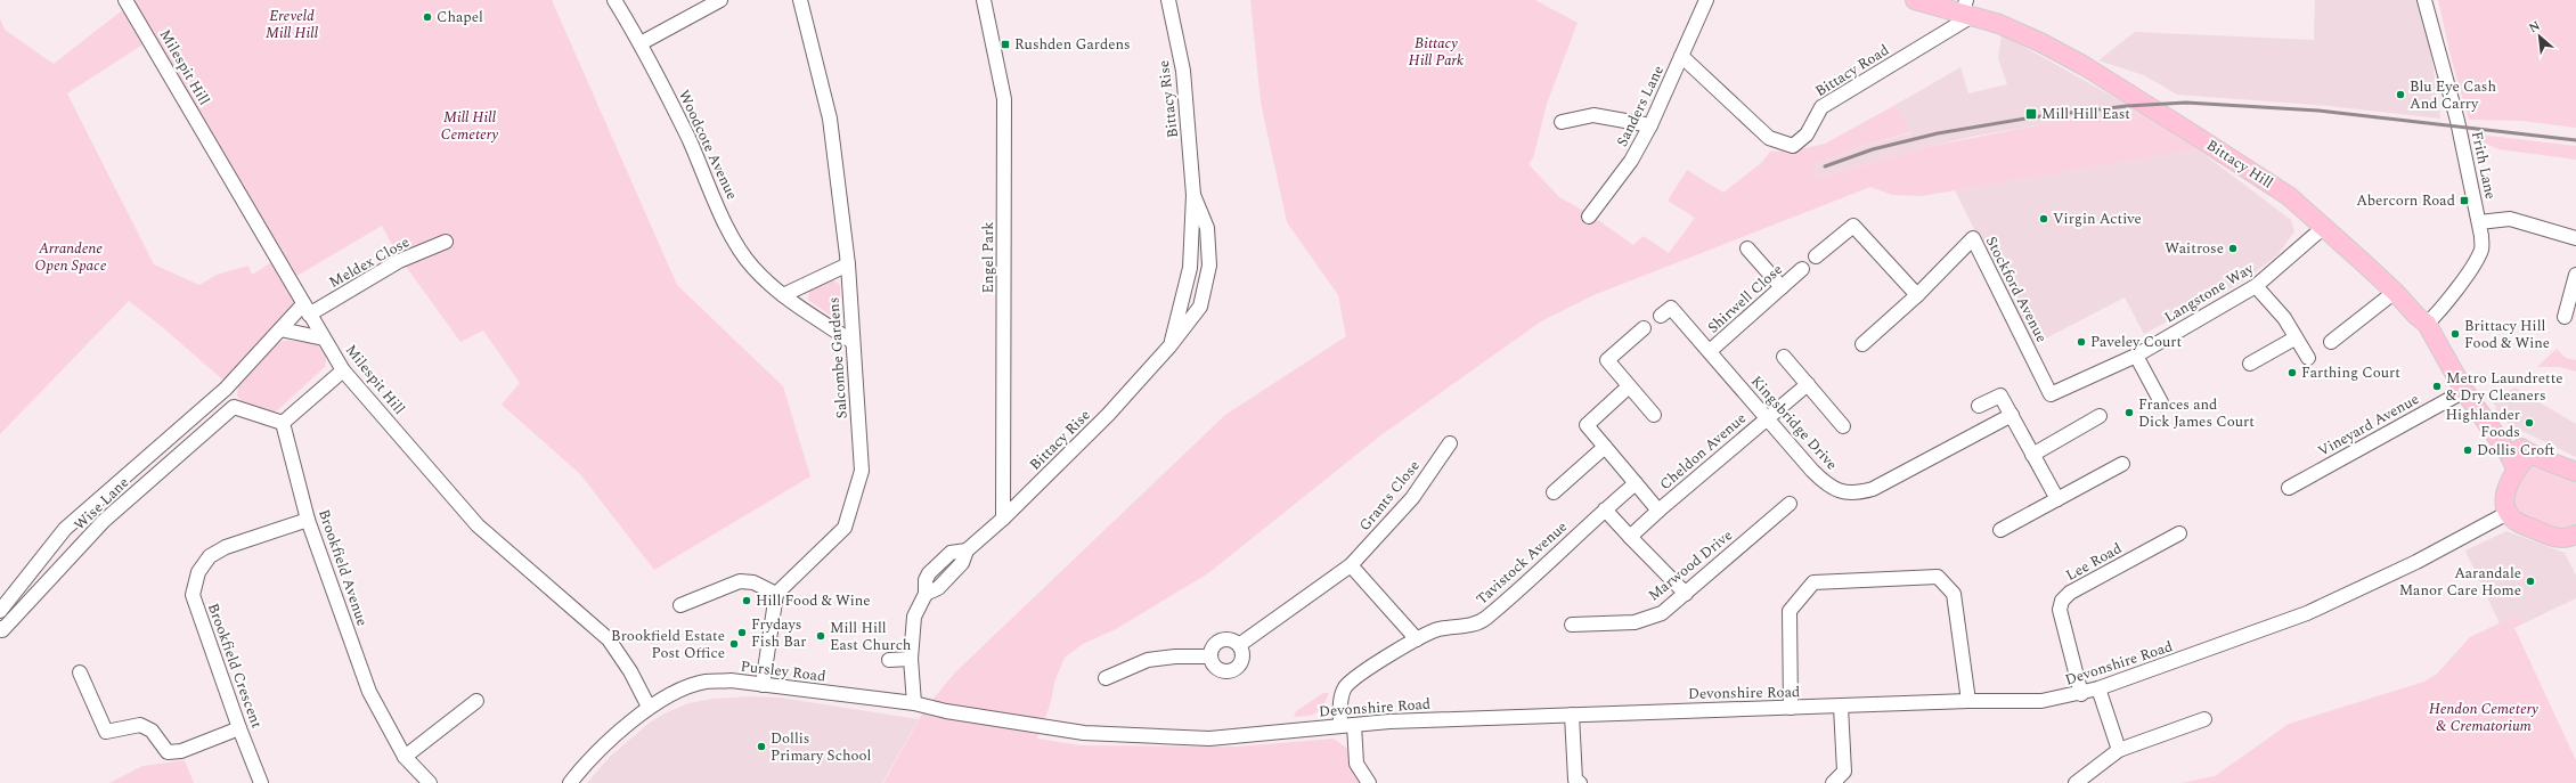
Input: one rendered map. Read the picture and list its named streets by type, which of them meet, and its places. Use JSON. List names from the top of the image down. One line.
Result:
{"streets":{"main road":["Bittacy Hill"],"street":["Milespit Hill","Bittacy Road","Bittacy Rise","Sanders Lane","Woodcote Avenue","Frith Lane","Engel Park","Meldex Close","Stockford Avenue","Langstone Way","Shirwell Close","Salcombe Gardens","Kingsbridge Drive","Vineyard Avenue","Cheldon Avenue","Grants Close","Wise Lane","Lee Road","Tavistock Avenue","Marwood Drive","Brookfield Avenue","Devonshire Road","Brookfield Crescent","Pursley Road"]},"crossings":[["Milespit Hill","Meldex Close"],["Milespit Hill","Wise Lane"],["Milespit Hill","Pursley Road"],["Bittacy Road","Sanders Lane"],["Bittacy Road","Bittacy Hill"],["Bittacy Rise","Engel Park"],["Bittacy Rise","Pursley Road"],["Woodcote Avenue","Salcombe Gardens"],["Bittacy Hill","Frith Lane"],["Bittacy Hill","Langstone Way"],["Bittacy Hill","Vineyard Avenue"],["Meldex Close","Wise Lane"],["Stockford Avenue","Langstone Way"],["Shirwell Close","Kingsbridge Drive"],["Kingsbridge Drive","Cheldon Avenue"],["Lee Road","Devonshire Road"],["Tavistock Avenue","Devonshire Road"],["Brookfield Avenue","Brookfield Crescent"],["Devonshire Road","Pursley Road"]],"parks":["Ereveld Mill Hill","Bittacy Hill Park","Mill Hill Cemetery","Arrandene Open Space","Hendon Cemetery & Crematorium"],"places":{"other":["Chapel","Blu Eye Cash And Carry","Virgin Active","Waitrose","Brittacy Hill Food & Wine","Paveley Court","Farthing Court","Metro Laundrette & Dry Cleaners","Frances and Dick James Court","Highlander Foods","Dollis Croft","Aarandale Manor Care Home","Hill Food & Wine","Frydays Fish Bar","Mill Hill East Church","Brookfield Estate Post Office","Dollis Primary School"],"transit":["Rushden Gardens","Mill Hill East","Abercorn Road"]},"north":"top left"}
